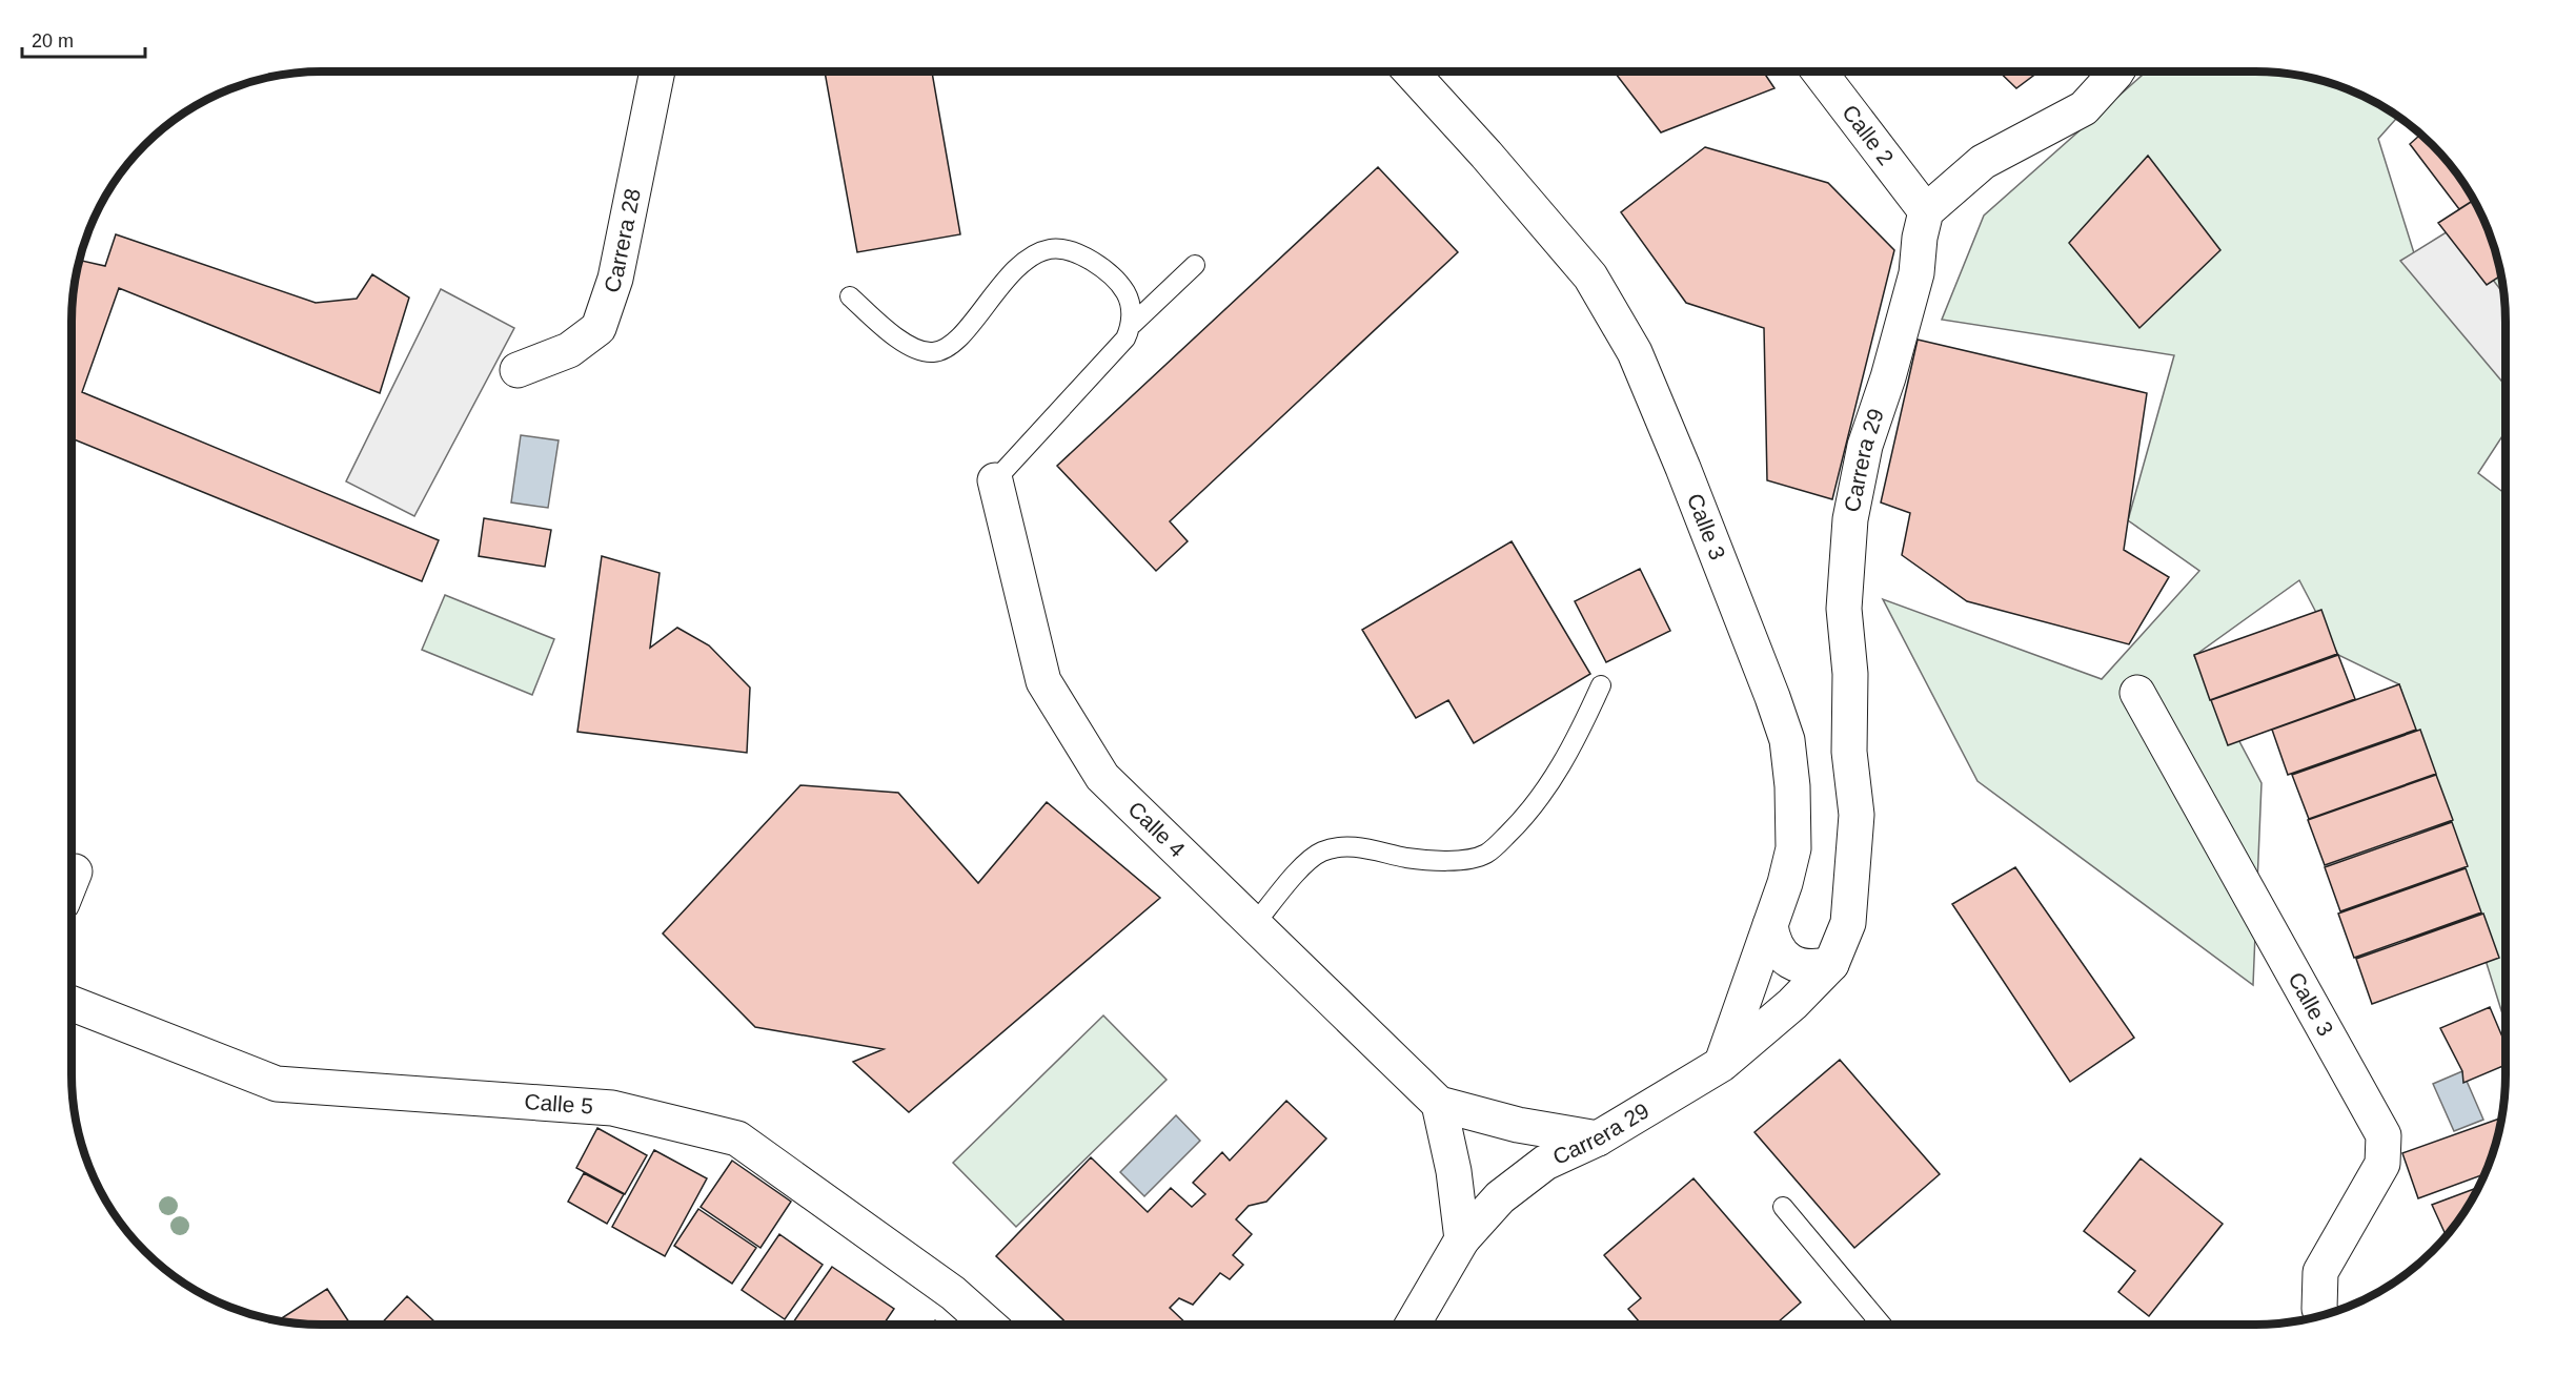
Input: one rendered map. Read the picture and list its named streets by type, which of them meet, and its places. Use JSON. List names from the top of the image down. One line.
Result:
{"streets":{"street":["Calle 2","Carrera 28","Carrera 29","Calle 3","Calle 4","Calle 5"]},"crossings":[["Calle 2","Carrera 29"],["Carrera 29","Calle 3"],["Carrera 29","Calle 4"]],"scale_bar":"20 m"}
